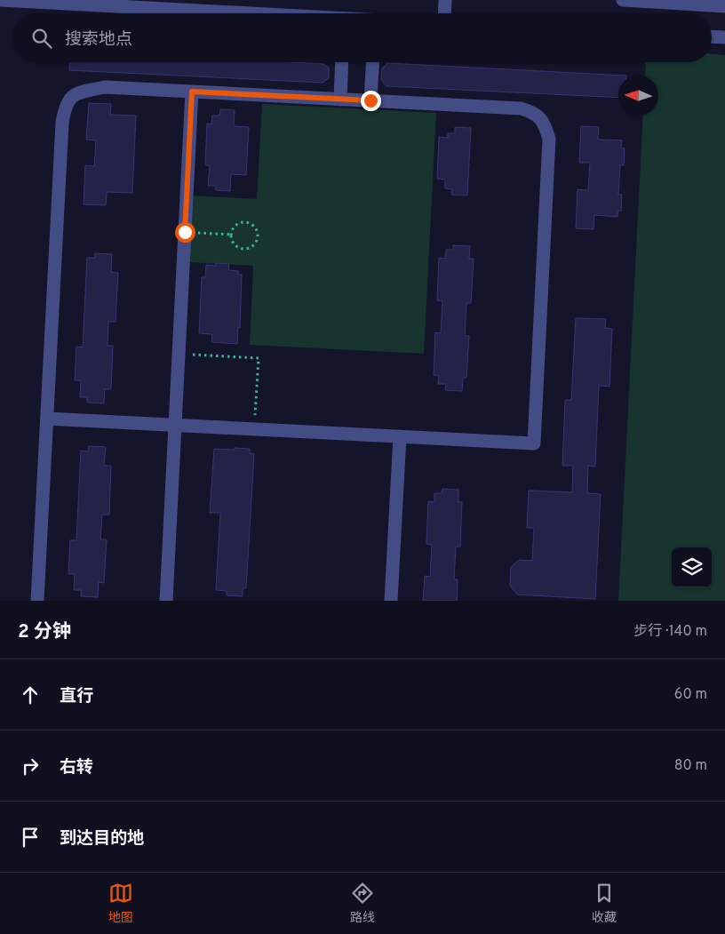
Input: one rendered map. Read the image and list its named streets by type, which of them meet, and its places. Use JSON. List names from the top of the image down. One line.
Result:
{"north":"left","page":{"search":"搜索地点","heading":["2 分钟","步行 · 140 m"],"list":[["直行","60 m"],["右转","80 m"],"到达目的地"],"nav":["地图","路线","收藏"]}}
